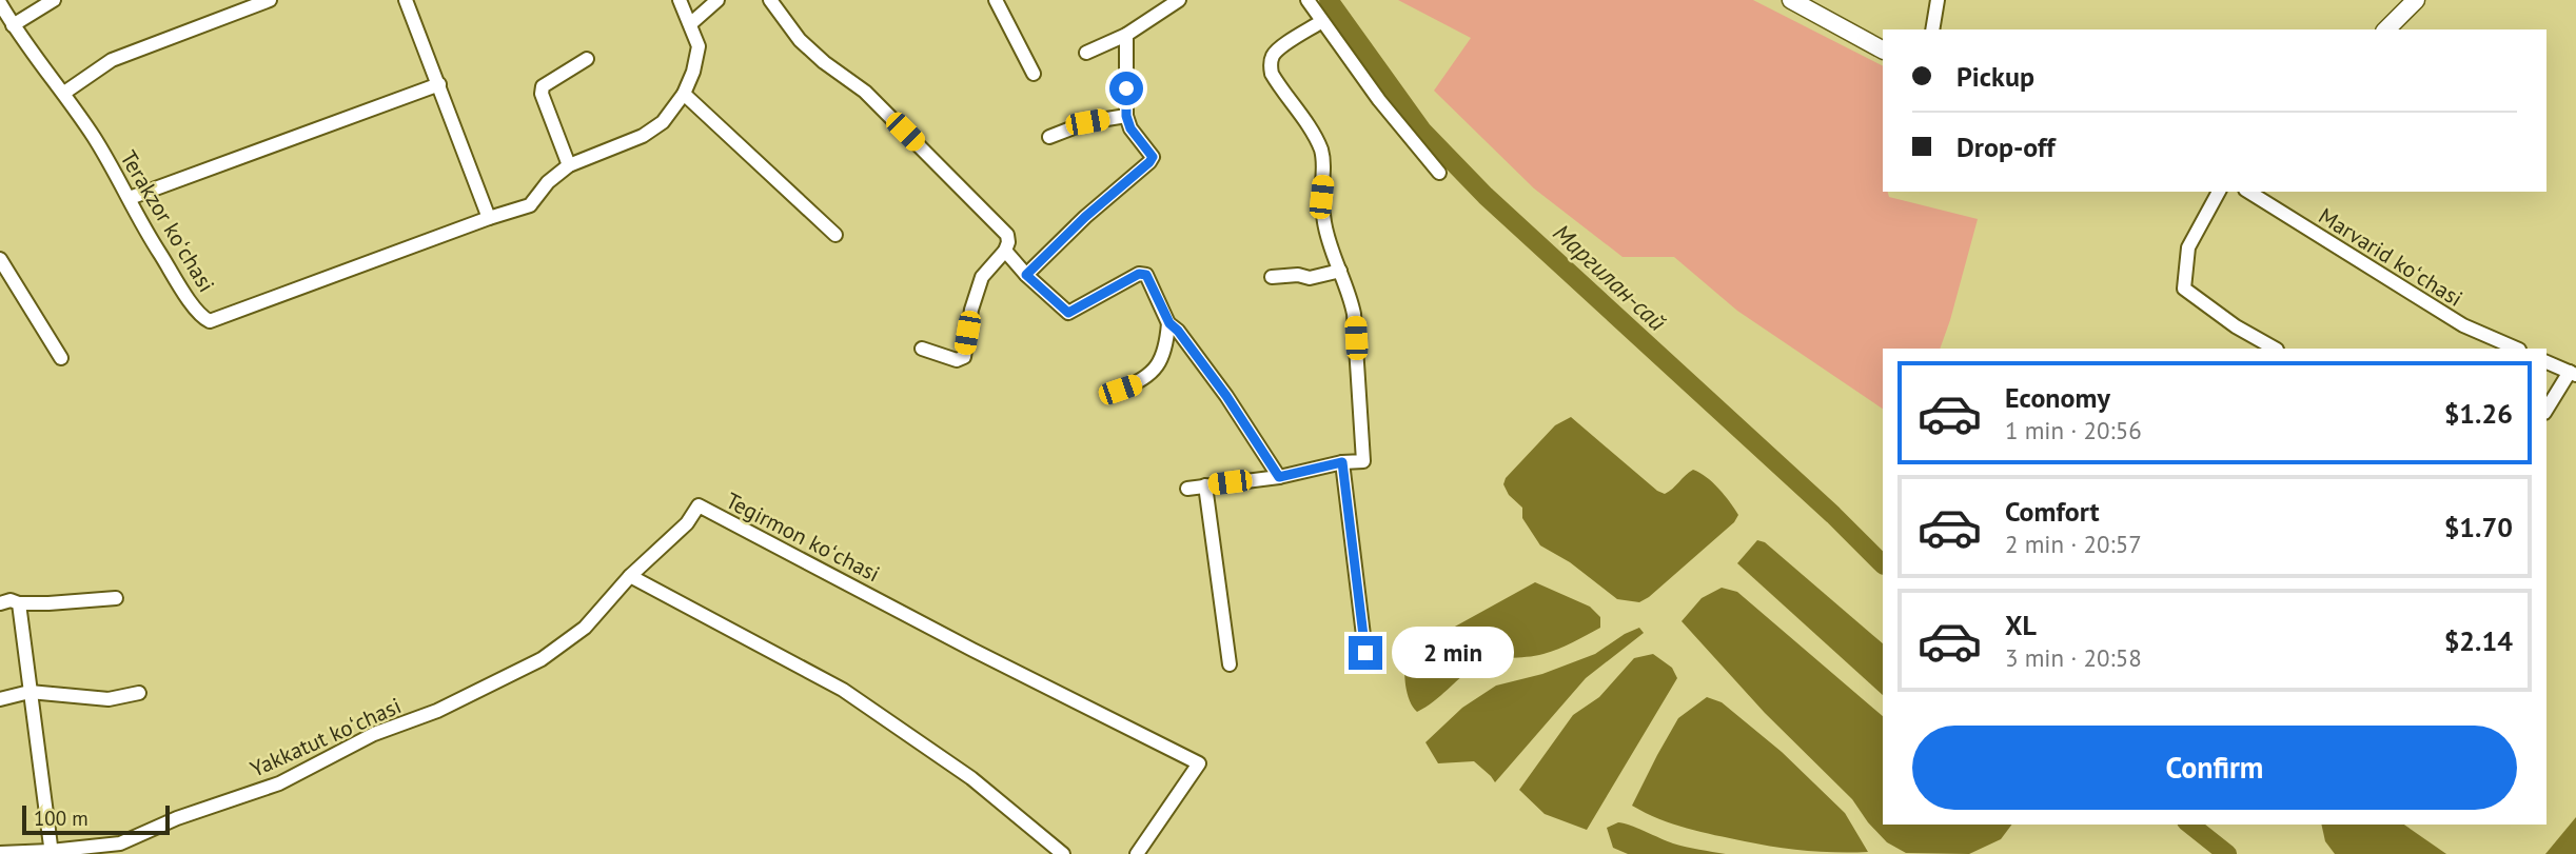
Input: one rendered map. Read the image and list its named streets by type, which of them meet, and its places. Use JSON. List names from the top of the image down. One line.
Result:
{"streets":{"street":["Terakzor koʻchasi","Marvarid koʻchasi","Tegirmon koʻchasi","Yakkatut koʻchasi"]},"crossings":[["Tegirmon koʻchasi","Yakkatut koʻchasi"]],"water":["Маргилан-сай"],"scale_bar":"100 m","page":{"banner":["Pickup","Drop-off"],"list":[{"name":"Economy","note":"1 min · 20:56","value":"$1.26"},{"name":"Comfort","note":"2 min · 20:57","value":"$1.70"},{"name":"XL","note":"3 min · 20:58","value":"$2.14"}],"bubble":"2 min","buttons":"Confirm","scale":"100 m"}}
